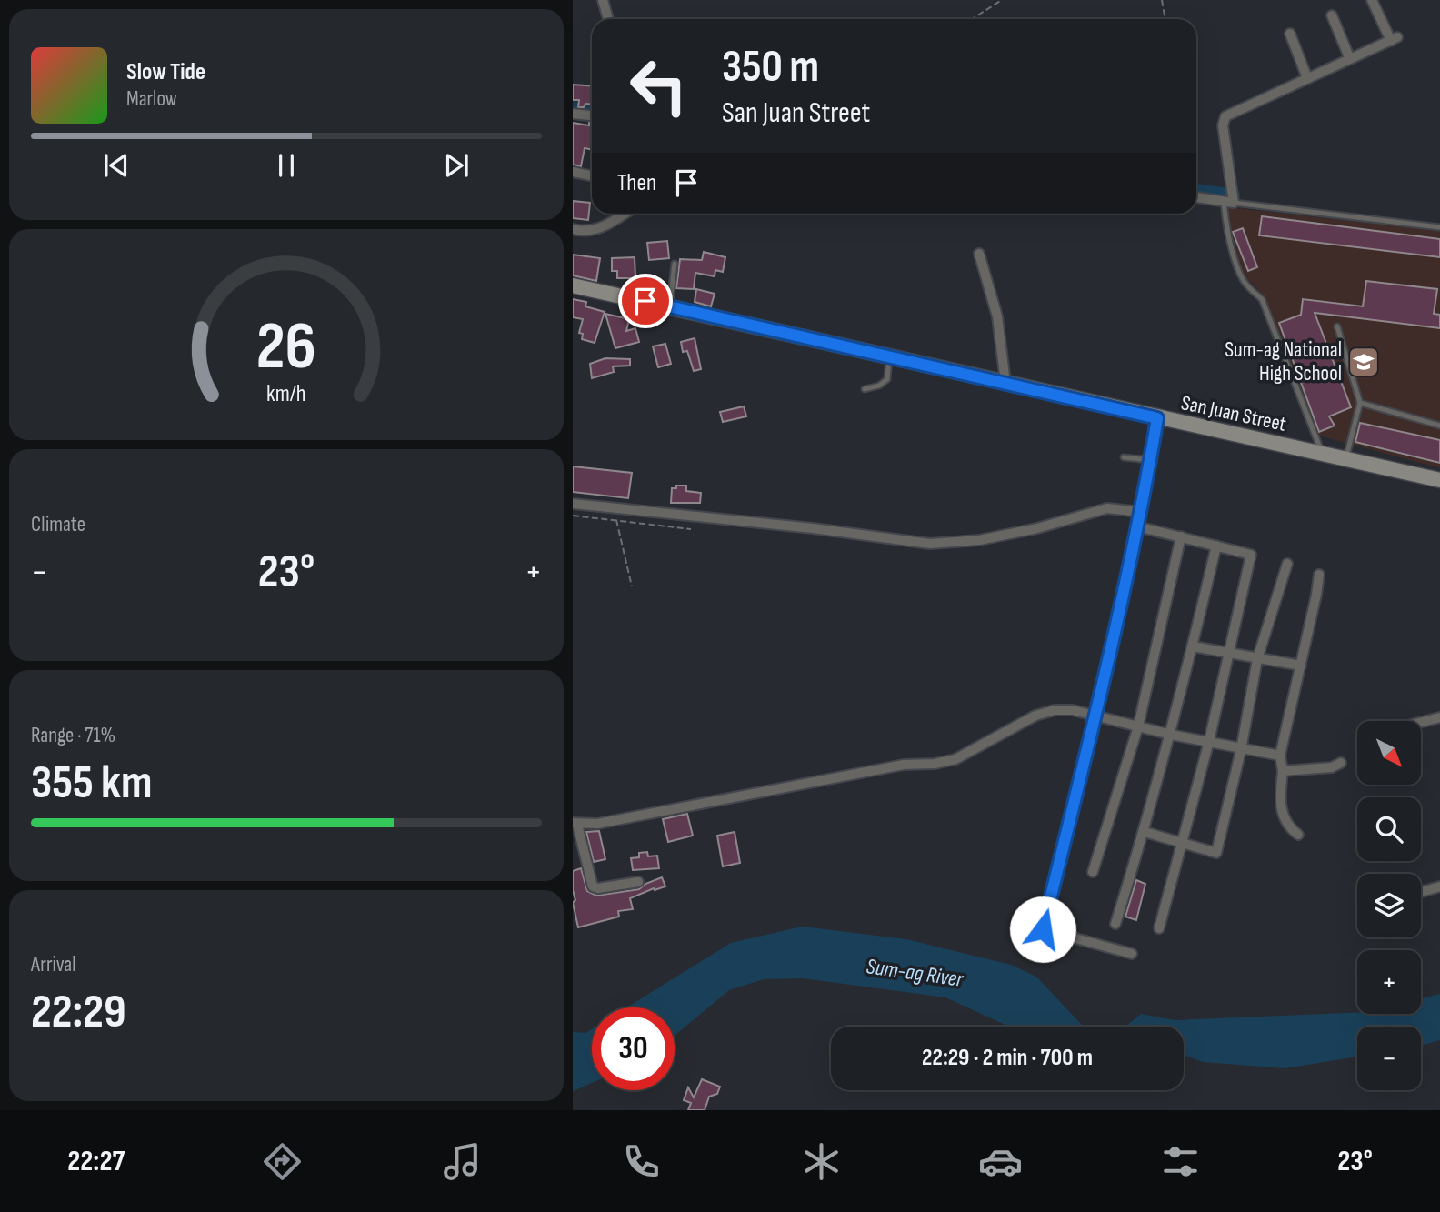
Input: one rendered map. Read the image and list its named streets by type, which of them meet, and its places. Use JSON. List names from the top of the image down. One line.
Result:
{"streets":{"main road":["San Juan Street"]},"water":["Sum-ag River"],"places":{"school or university":["Sum-ag National High School"]},"north":"bottom right","page":{"turn":["350 m","San Juan Street"],"song":["Slow Tide","Marlow"],"then":"Then","tile":["Climate",["Range · 71%","355 km"],["Arrival","22:29"]],"heat":["−","23°","+"],"map_buttons":["+","−"],"limit":"30","trip":"22:29 · 2 min · 700 m","tabs":["22:27","23°"],"gauge":["26","km/h"]}}
